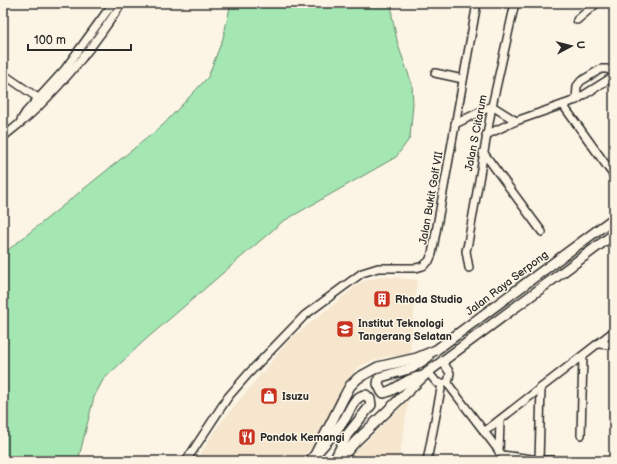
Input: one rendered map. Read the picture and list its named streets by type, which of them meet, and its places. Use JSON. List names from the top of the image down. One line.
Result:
{"streets":{"main road":["Jalan Raya Serpong"],"street":["Jalan S Citarum","Jalan Bukit Golf VII"]},"places":{"building":["Rhoda Studio"],"school or university":["Institut Teknologi Tangerang Selatan"],"shop":["Isuzu"],"restaurant":["Pondok Kemangi"]},"scale_bar":"100 m","north":"right"}
